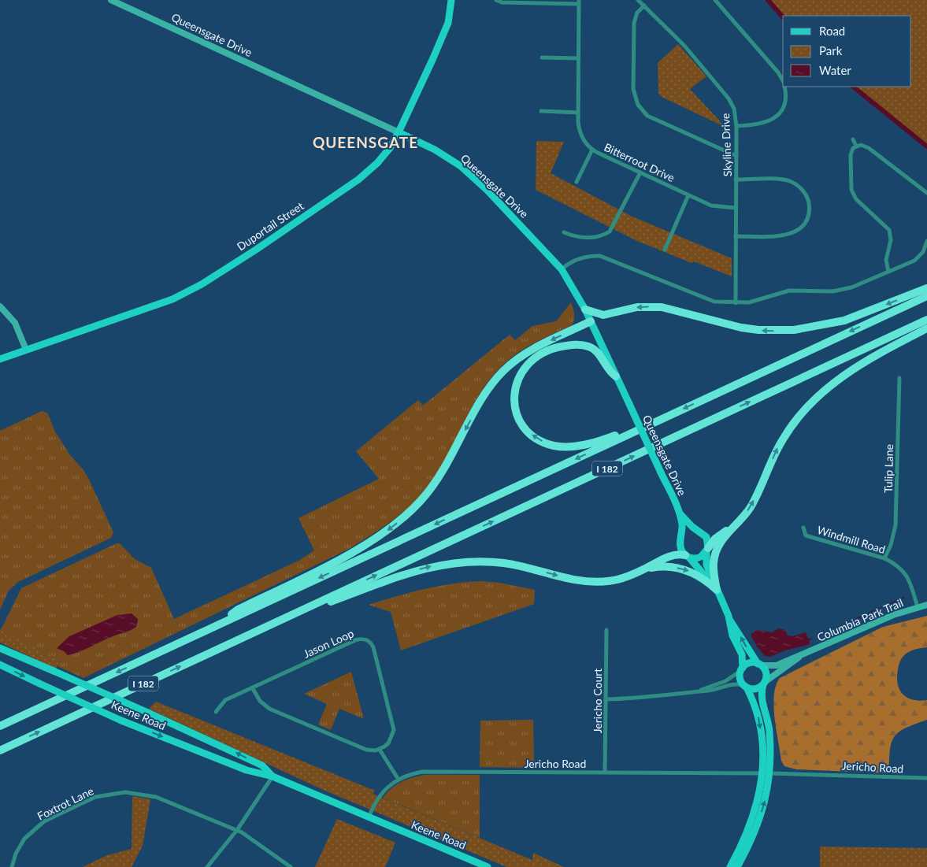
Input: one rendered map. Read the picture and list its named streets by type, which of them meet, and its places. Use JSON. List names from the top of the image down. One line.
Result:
{"streets":{"highway":["I 182"],"main road":["Queensgate Drive","Duportail Street","Keene Road"],"street":["Skyline Drive","Bitterroot Drive","Tulip Lane","Windmill Road","Columbia Park Trail","Jason Loop","Jericho Court","Jericho Road","Foxtrot Lane"]},"crossings":[["Queensgate Drive","Duportail Street"],["Skyline Drive","Bitterroot Drive"],["Tulip Lane","Windmill Road"],["Windmill Road","Columbia Park Trail"],["Jericho Court","Jericho Road"],["Keene Road","Jericho Road"]],"districts":["QUEENSGATE"],"legend":["Road","Park","Water"]}
